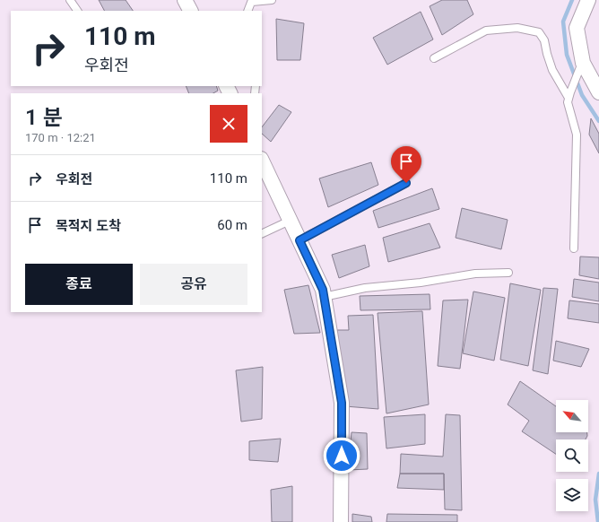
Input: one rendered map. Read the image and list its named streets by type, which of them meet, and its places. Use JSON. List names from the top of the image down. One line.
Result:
{"north":"top left","page":{"turn":["110 m","우회전"],"heading":["1 분","170 m · 12:21"],"list":[{"name":"우회전","value":"110 m"},{"name":"목적지 도착","value":"60 m"}],"buttons":["종료","공유"]}}
